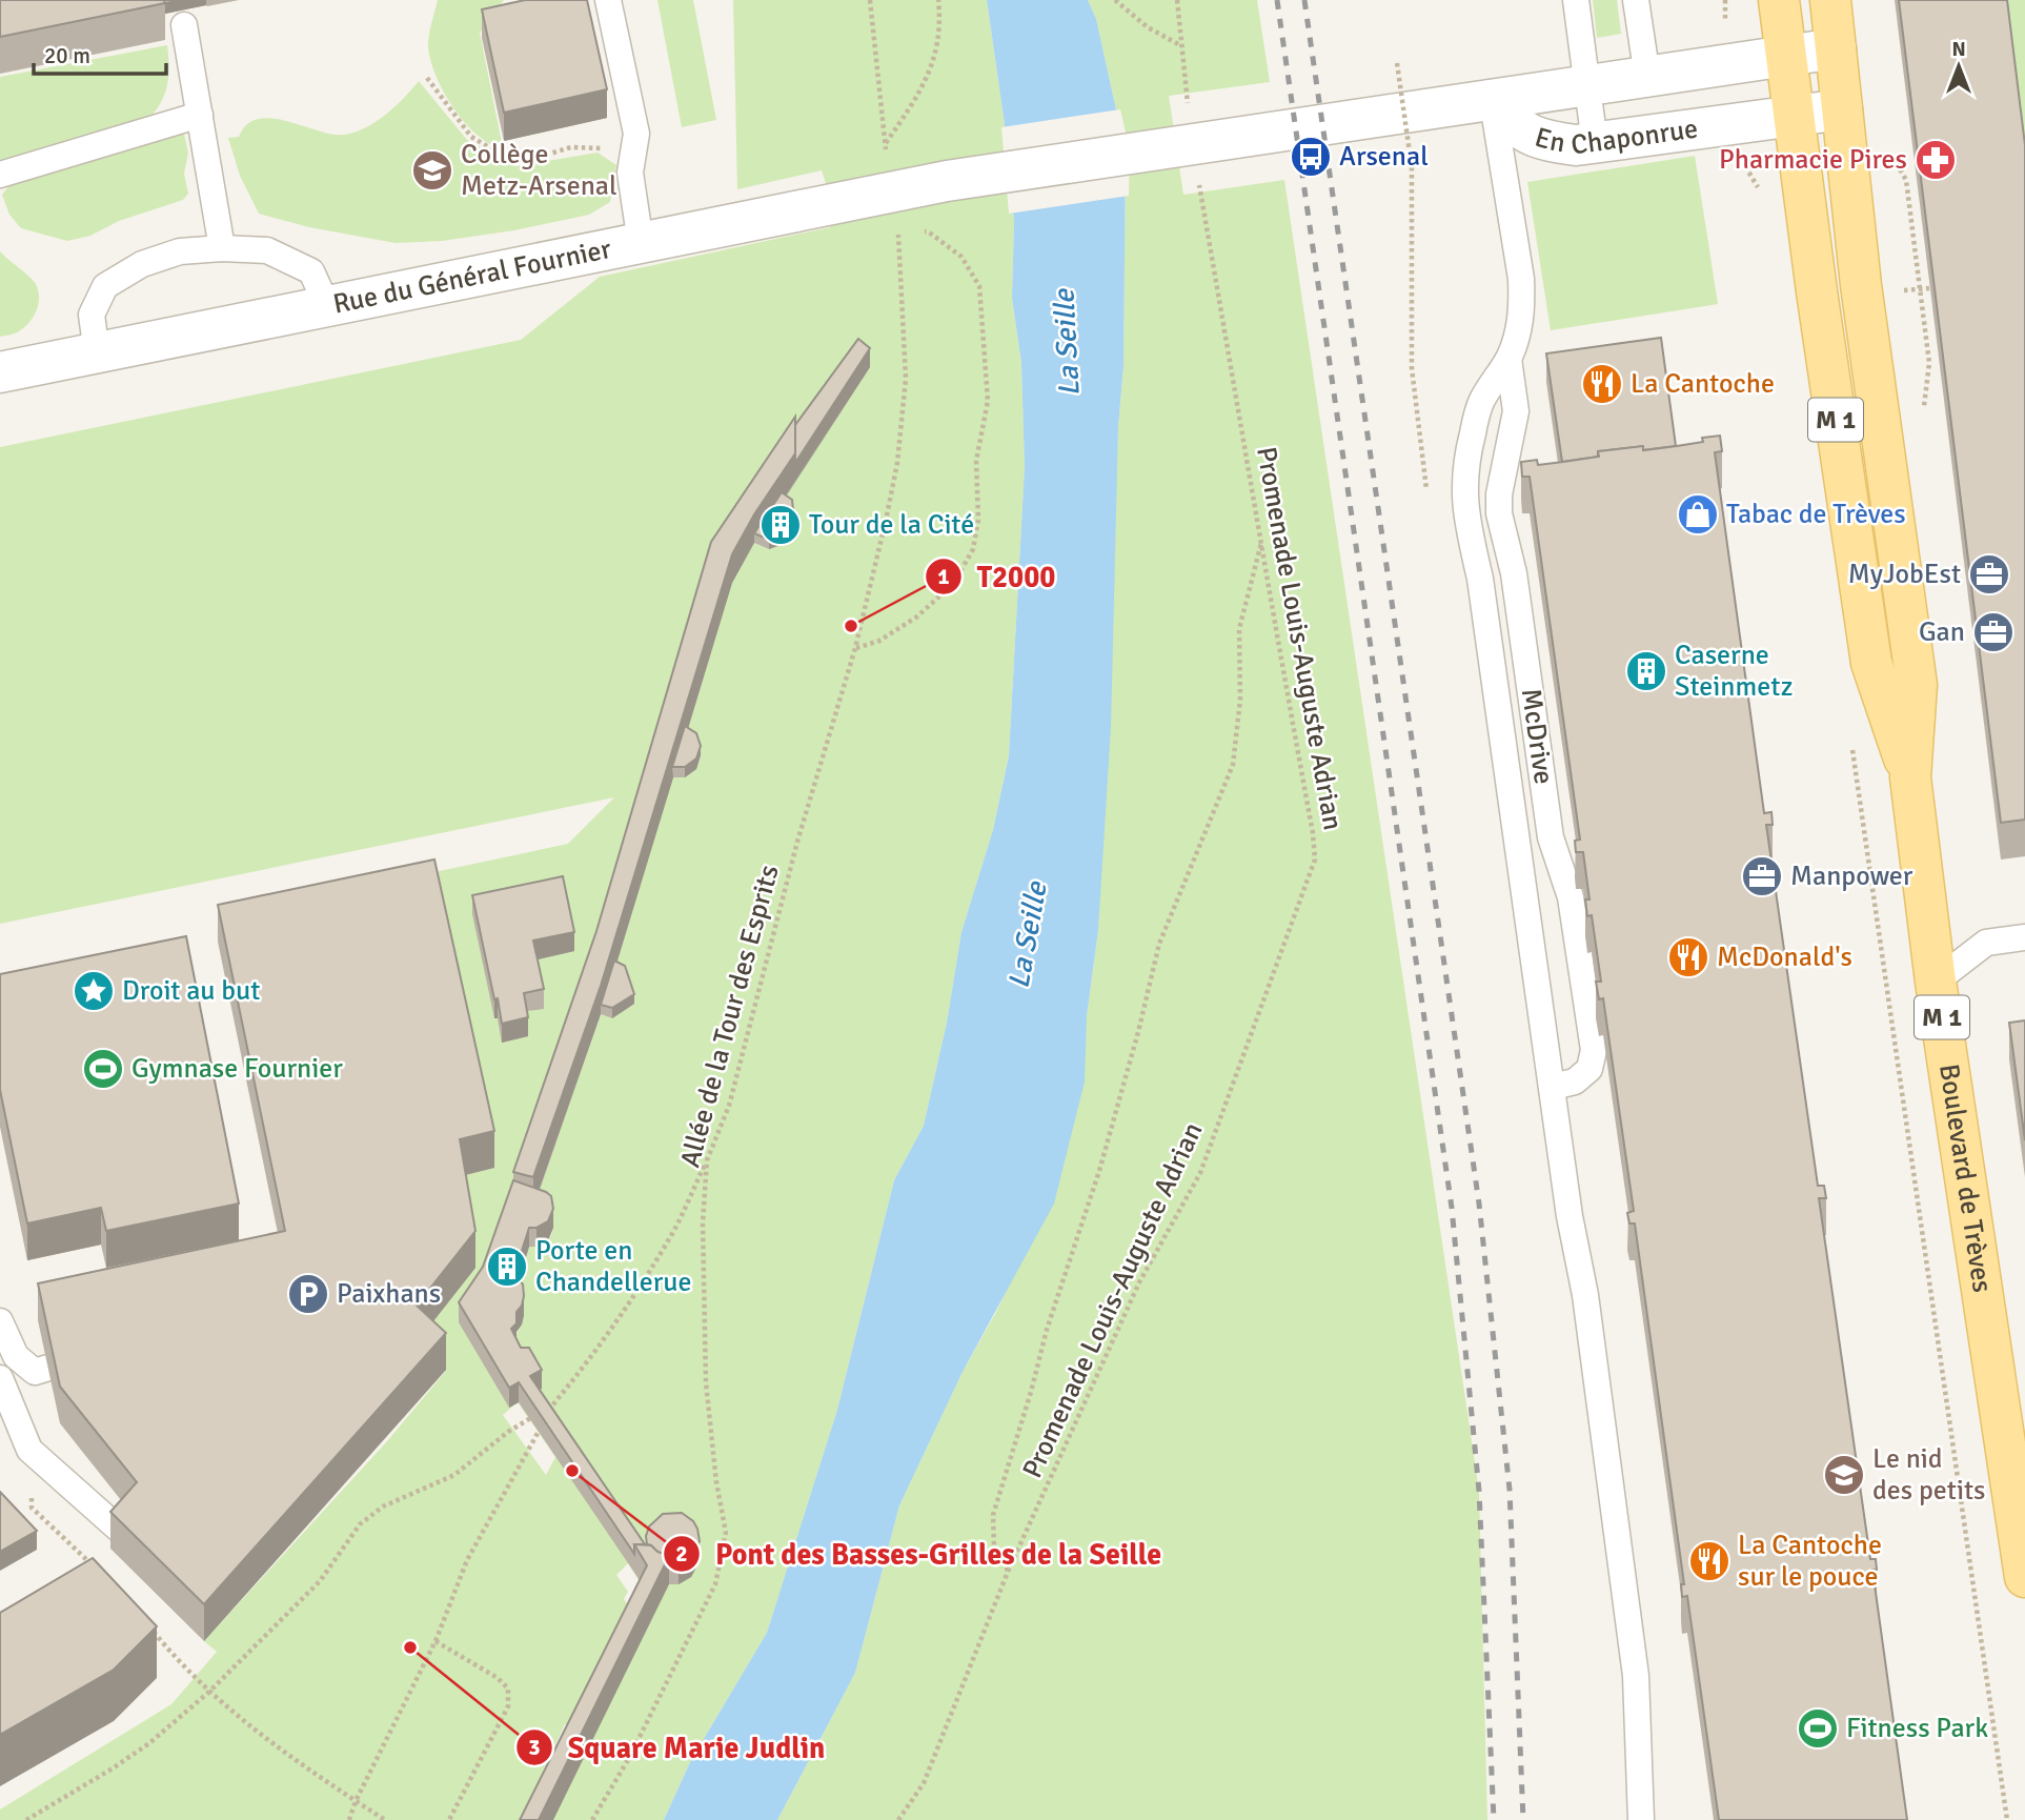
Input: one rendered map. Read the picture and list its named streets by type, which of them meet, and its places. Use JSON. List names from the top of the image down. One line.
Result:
{"streets":{"main road":["M 1","Boulevard de Trèves"],"street":["En Chaponrue","Rue du Général Fournier"],"lane":["McDrive"],"path":["Promenade Louis-Auguste Adrian","Allée de la Tour des Esprits"]},"crossings":[["En Chaponrue","Rue du Général Fournier"],["En Chaponrue","Promenade Louis-Auguste Adrian"],["En Chaponrue","Boulevard de Trèves"],["Rue du Général Fournier","Promenade Louis-Auguste Adrian"]],"water":["La Seille"],"places":{"bus stop":["Arsenal"],"pharmacy":["Pharmacie Pires"],"school or university":["Collège Metz-Arsenal","Le nid des petits"],"restaurant":["La Cantoche","McDonald's","La Cantoche sur le pouce"],"shop":["Tabac de Trèves"],"building":["Tour de la Cité","Caserne Steinmetz","Porte en Chandellerue"],"office":["MyJobEst","Gan","Manpower"],"other":["T2000","Pont des Basses-Grilles de la Seille","Square Marie Judlin"],"place":["Droit au but"],"sports":["Gymnase Fournier","Fitness Park"],"parking":["Paixhans"]},"scale_bar":"20 m","north":"top"}
